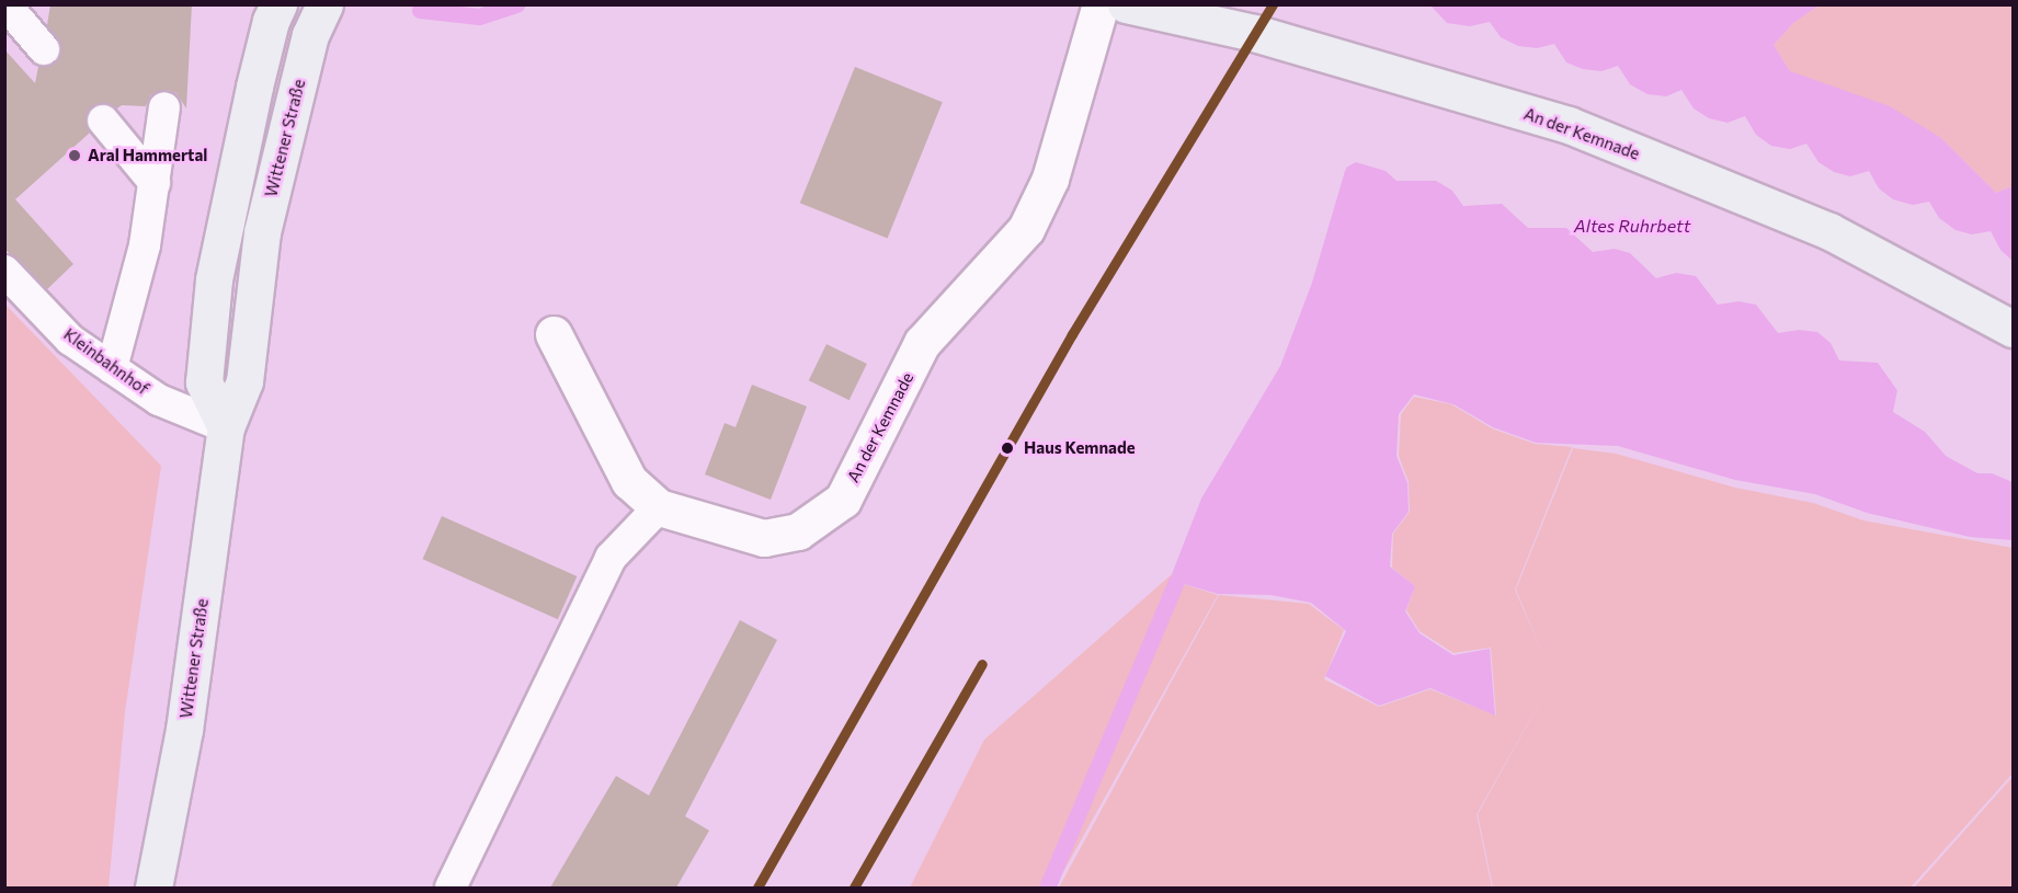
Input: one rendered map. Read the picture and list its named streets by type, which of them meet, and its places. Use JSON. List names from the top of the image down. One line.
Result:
{"streets":{"main road":["An der Kemnade","Wittener Straße"],"lane":["Kleinbahnhof"]},"crossings":[["Wittener Straße","Kleinbahnhof"]],"water":["Altes Ruhrbett"],"places":["Aral Hammertal","Haus Kemnade"]}
